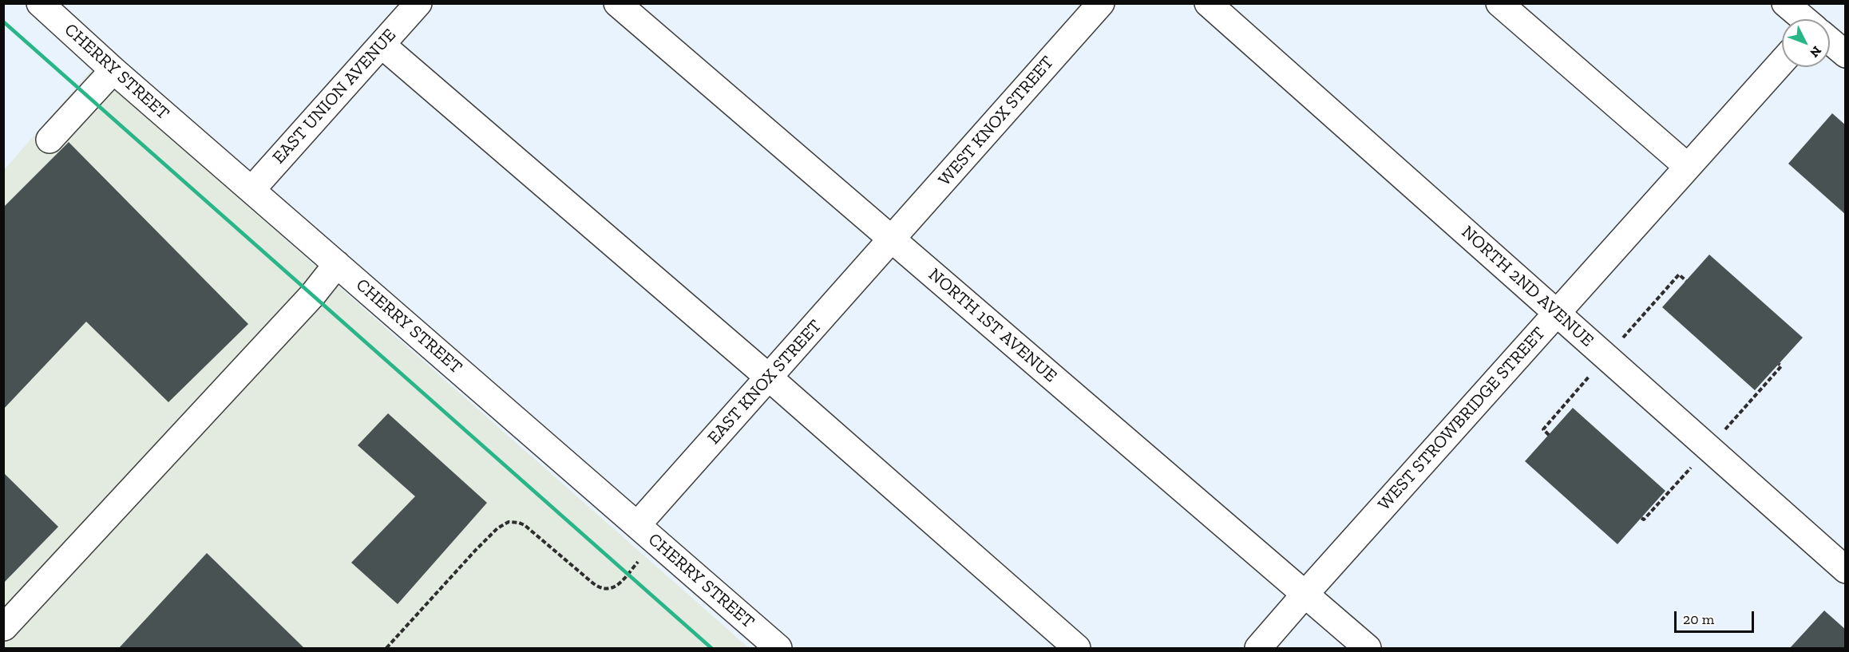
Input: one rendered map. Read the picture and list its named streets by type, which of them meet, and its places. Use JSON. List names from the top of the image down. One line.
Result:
{"streets":{"street":["CHERRY STREET","EAST UNION AVENUE","WEST KNOX STREET","NORTH 2ND AVENUE","NORTH 1ST AVENUE","EAST KNOX STREET","WEST STROWBRIDGE STREET"]},"crossings":[["CHERRY STREET","EAST UNION AVENUE"],["CHERRY STREET","EAST KNOX STREET"],["WEST KNOX STREET","NORTH 1ST AVENUE"],["WEST KNOX STREET","EAST KNOX STREET"],["NORTH 2ND AVENUE","WEST STROWBRIDGE STREET"],["NORTH 1ST AVENUE","EAST KNOX STREET"],["NORTH 1ST AVENUE","WEST STROWBRIDGE STREET"]],"scale_bar":"20 m","north":"bottom right"}
